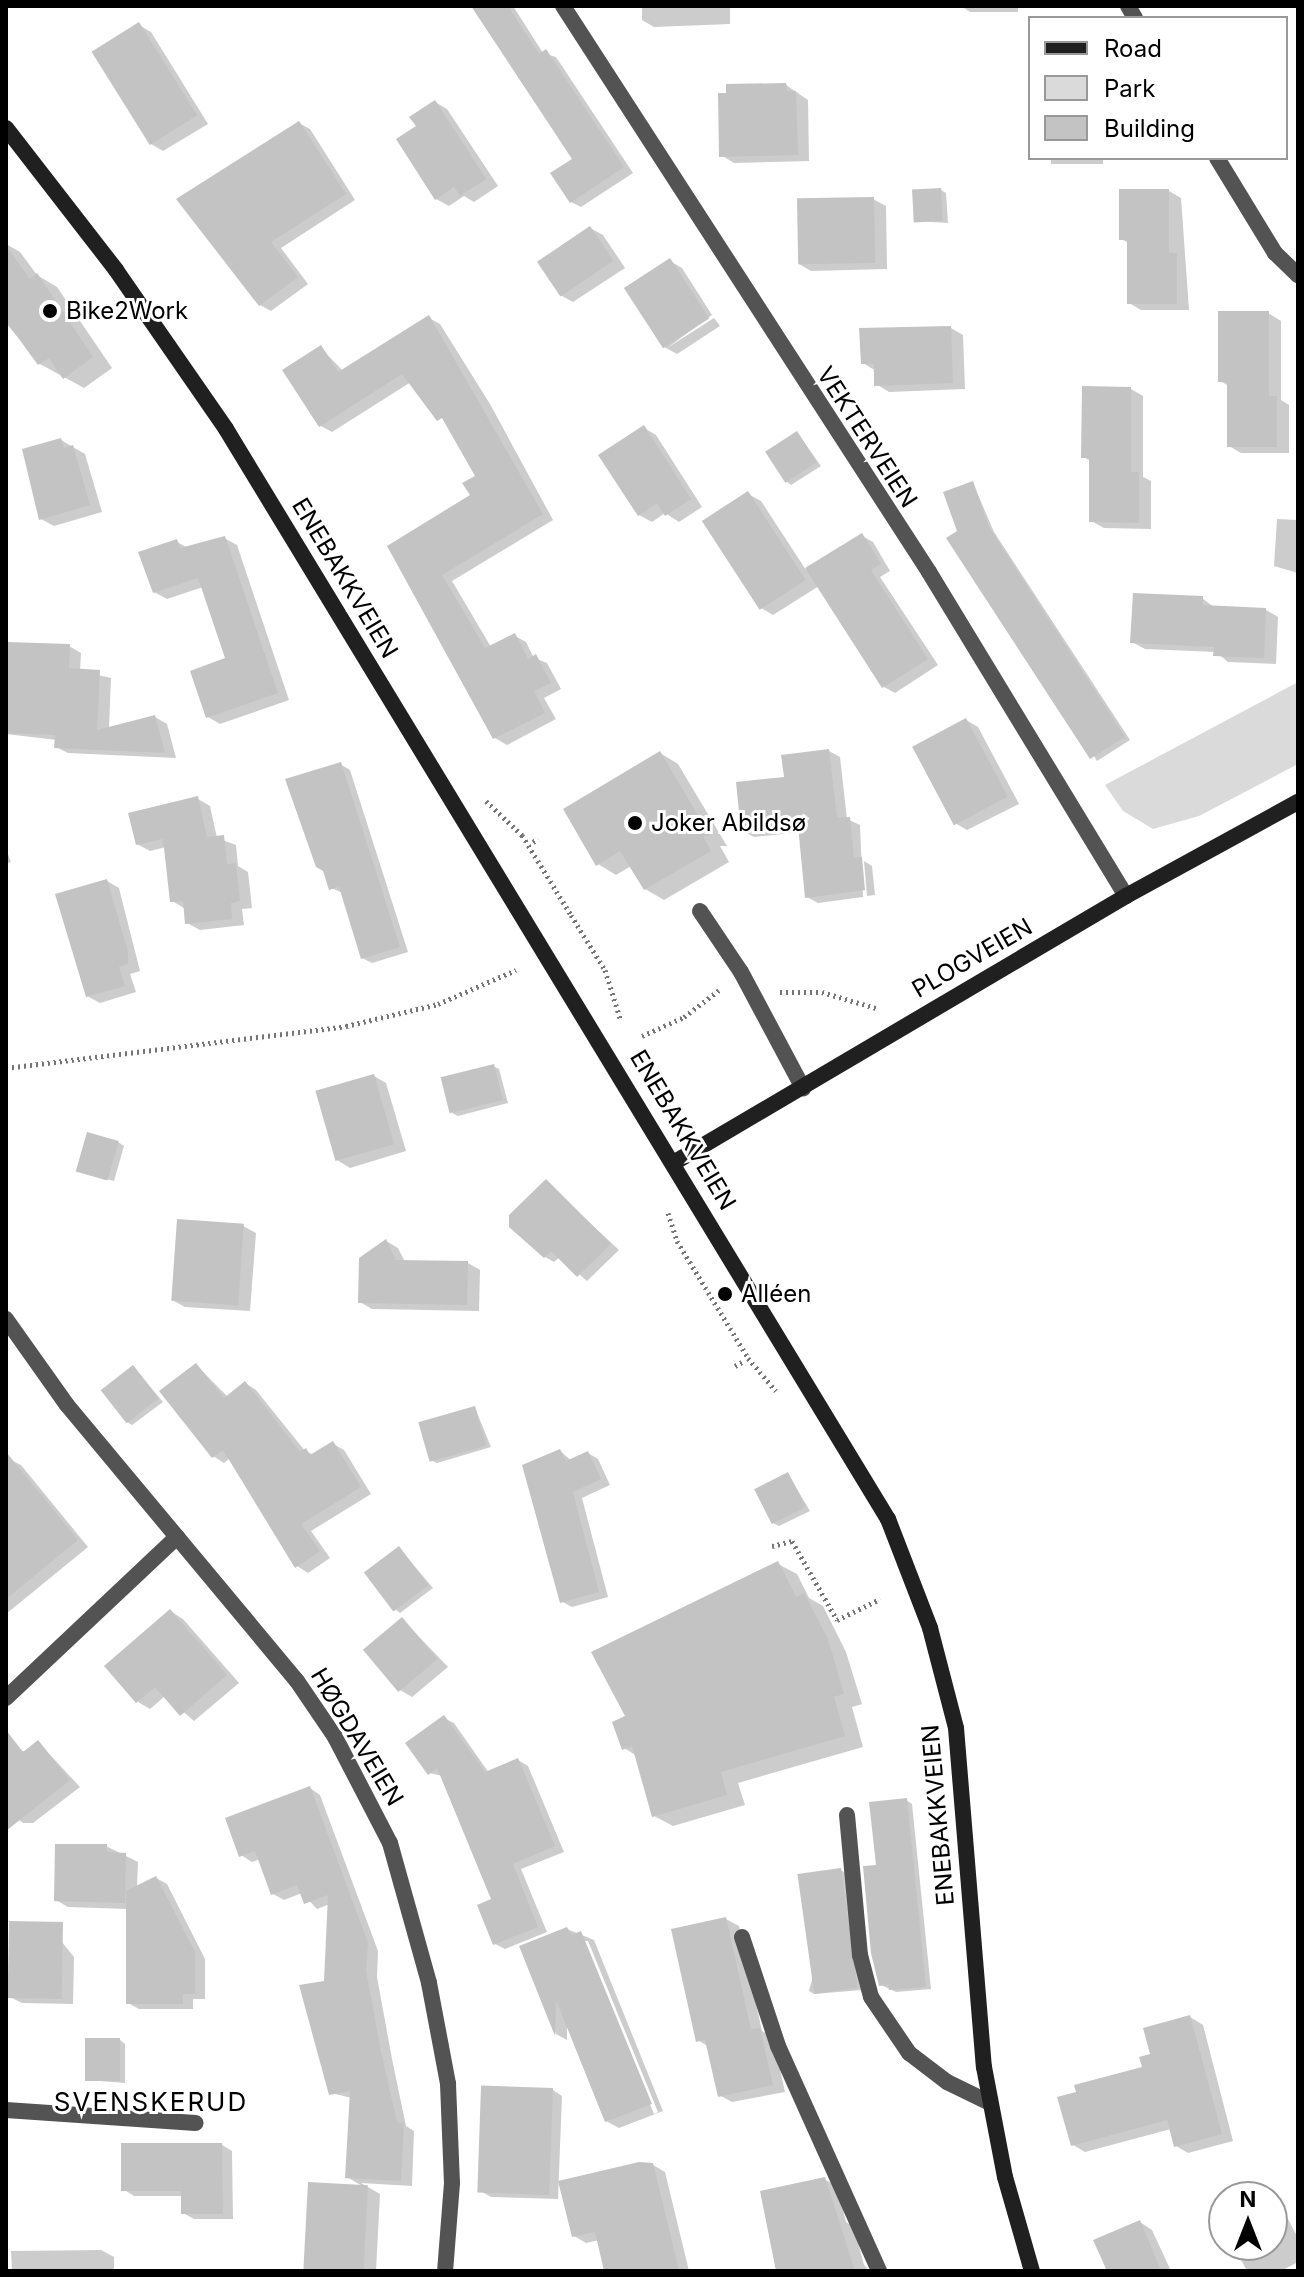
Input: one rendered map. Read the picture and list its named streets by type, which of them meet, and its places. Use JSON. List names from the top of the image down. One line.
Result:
{"streets":{"main road":["ENEBAKKVEIEN","PLOGVEIEN"],"street":["VEKTERVEIEN","HØGDAVEIEN"]},"crossings":[["VEKTERVEIEN","PLOGVEIEN"],["ENEBAKKVEIEN","PLOGVEIEN"]],"districts":["SVENSKERUD"],"places":["Bike2Work","Joker Abildsø","Alléen"],"legend":["Road","Park","Building"],"north":"top"}
